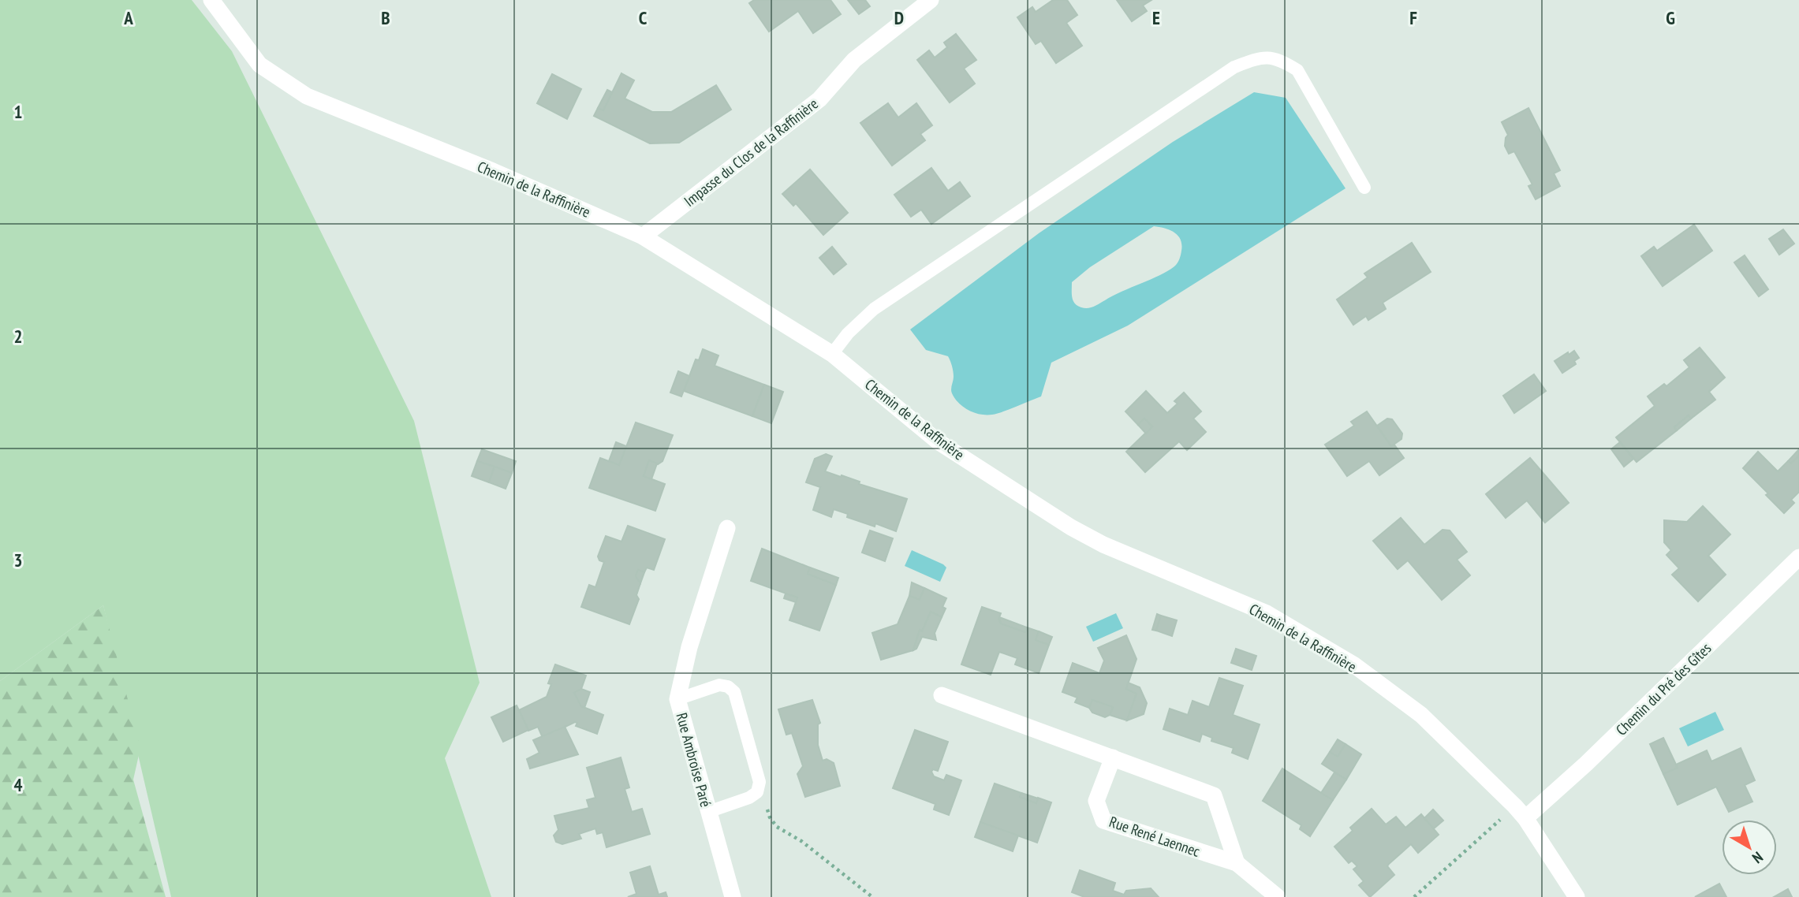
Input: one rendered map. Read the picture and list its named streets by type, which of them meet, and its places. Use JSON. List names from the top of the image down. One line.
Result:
{"streets":{"street":["Impasse du Clos de la Raffinière","Chemin de la Raffinière","Chemin du Pré des Gîtes","Rue Ambroise Paré","Rue René Laennec"]},"crossings":[["Impasse du Clos de la Raffinière","Chemin de la Raffinière"],["Chemin de la Raffinière","Chemin du Pré des Gîtes"]],"north":"bottom right","grid":{"columns":["A","B","C","D","E","F","G"],"rows":["1","2","3","4"]}}
